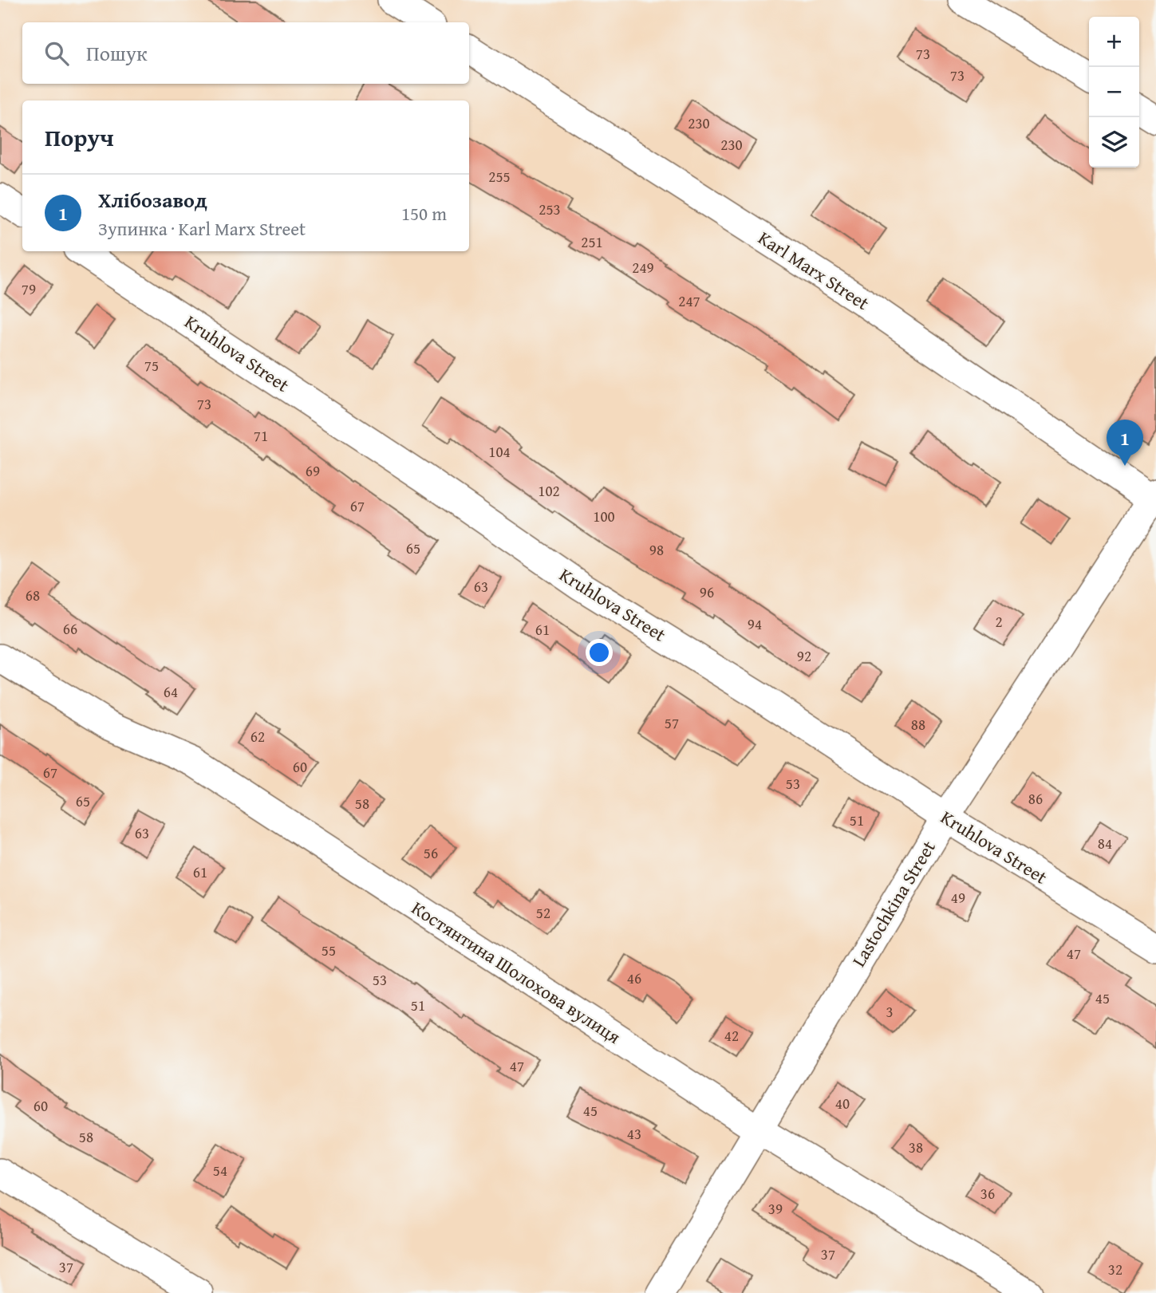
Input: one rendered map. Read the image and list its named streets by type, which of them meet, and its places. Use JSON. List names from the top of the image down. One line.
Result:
{"streets":{"street":["Karl Marx Street","Kruhlova Street","Lastochkina Street","Костянтина Шолохова вулиця"]},"crossings":[["Karl Marx Street","Lastochkina Street"],["Kruhlova Street","Lastochkina Street"],["Lastochkina Street","Костянтина Шолохова вулиця"]],"house_numbers":["73","73","230","230","255","253","251","249","79","247","75","73","71","104","69","102","67","100","65","98","63","96","68","2","94","66","61","92","64","57","88","62","60","67","53","86","65","58","51","63","84","56","61","49","52","55","47","46","53","45","51","3","42","47","40","60","45","43","58","38","54","36","39","37","37","32"],"page":{"map_buttons":["+","−"],"search":"Пошук","heading":"Поруч","list":[{"mark":"1","name":"Хлібозавод","note":"Зупинка · Karl Marx Street","value":"150 m"}],"pins":"1"}}
